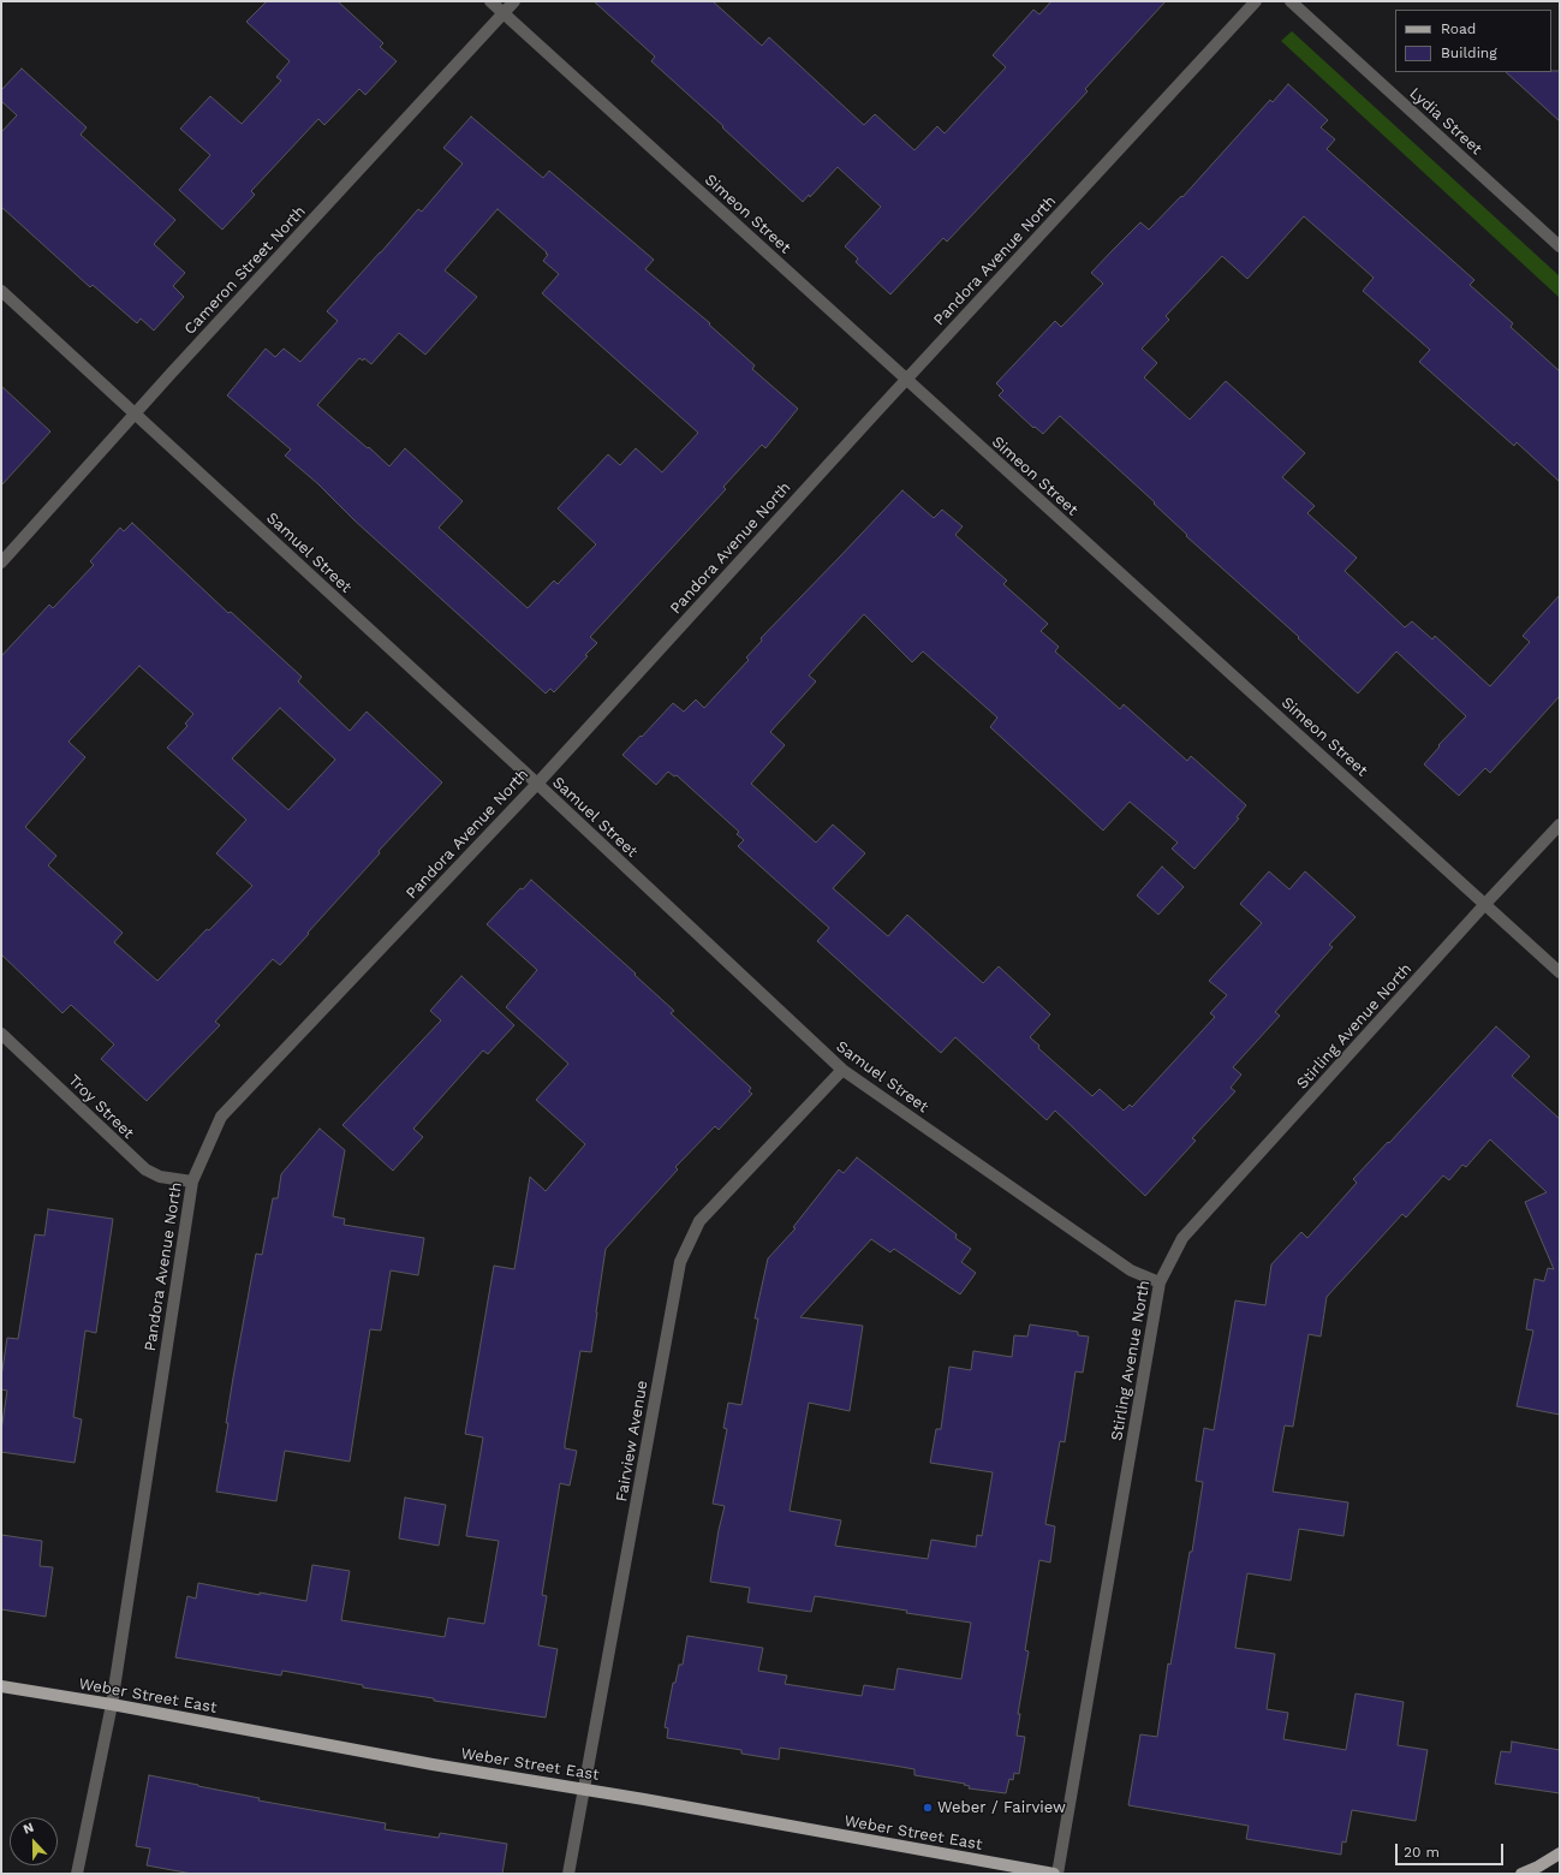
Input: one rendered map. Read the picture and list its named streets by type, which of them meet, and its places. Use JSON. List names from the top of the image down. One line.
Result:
{"streets":{"main road":["Weber Street East"],"street":["Lydia Street","Simeon Street","Pandora Avenue North","Cameron Street North","Samuel Street","Stirling Avenue North","Troy Street","Fairview Avenue"]},"crossings":[["Simeon Street","Pandora Avenue North"],["Simeon Street","Cameron Street North"],["Simeon Street","Stirling Avenue North"],["Pandora Avenue North","Samuel Street"],["Pandora Avenue North","Troy Street"],["Pandora Avenue North","Weber Street East"],["Cameron Street North","Samuel Street"],["Samuel Street","Stirling Avenue North"],["Samuel Street","Fairview Avenue"],["Stirling Avenue North","Weber Street East"],["Fairview Avenue","Weber Street East"]],"places":["Weber / Fairview"],"legend":["Road","Building"],"scale_bar":"20 m","north":"top"}
